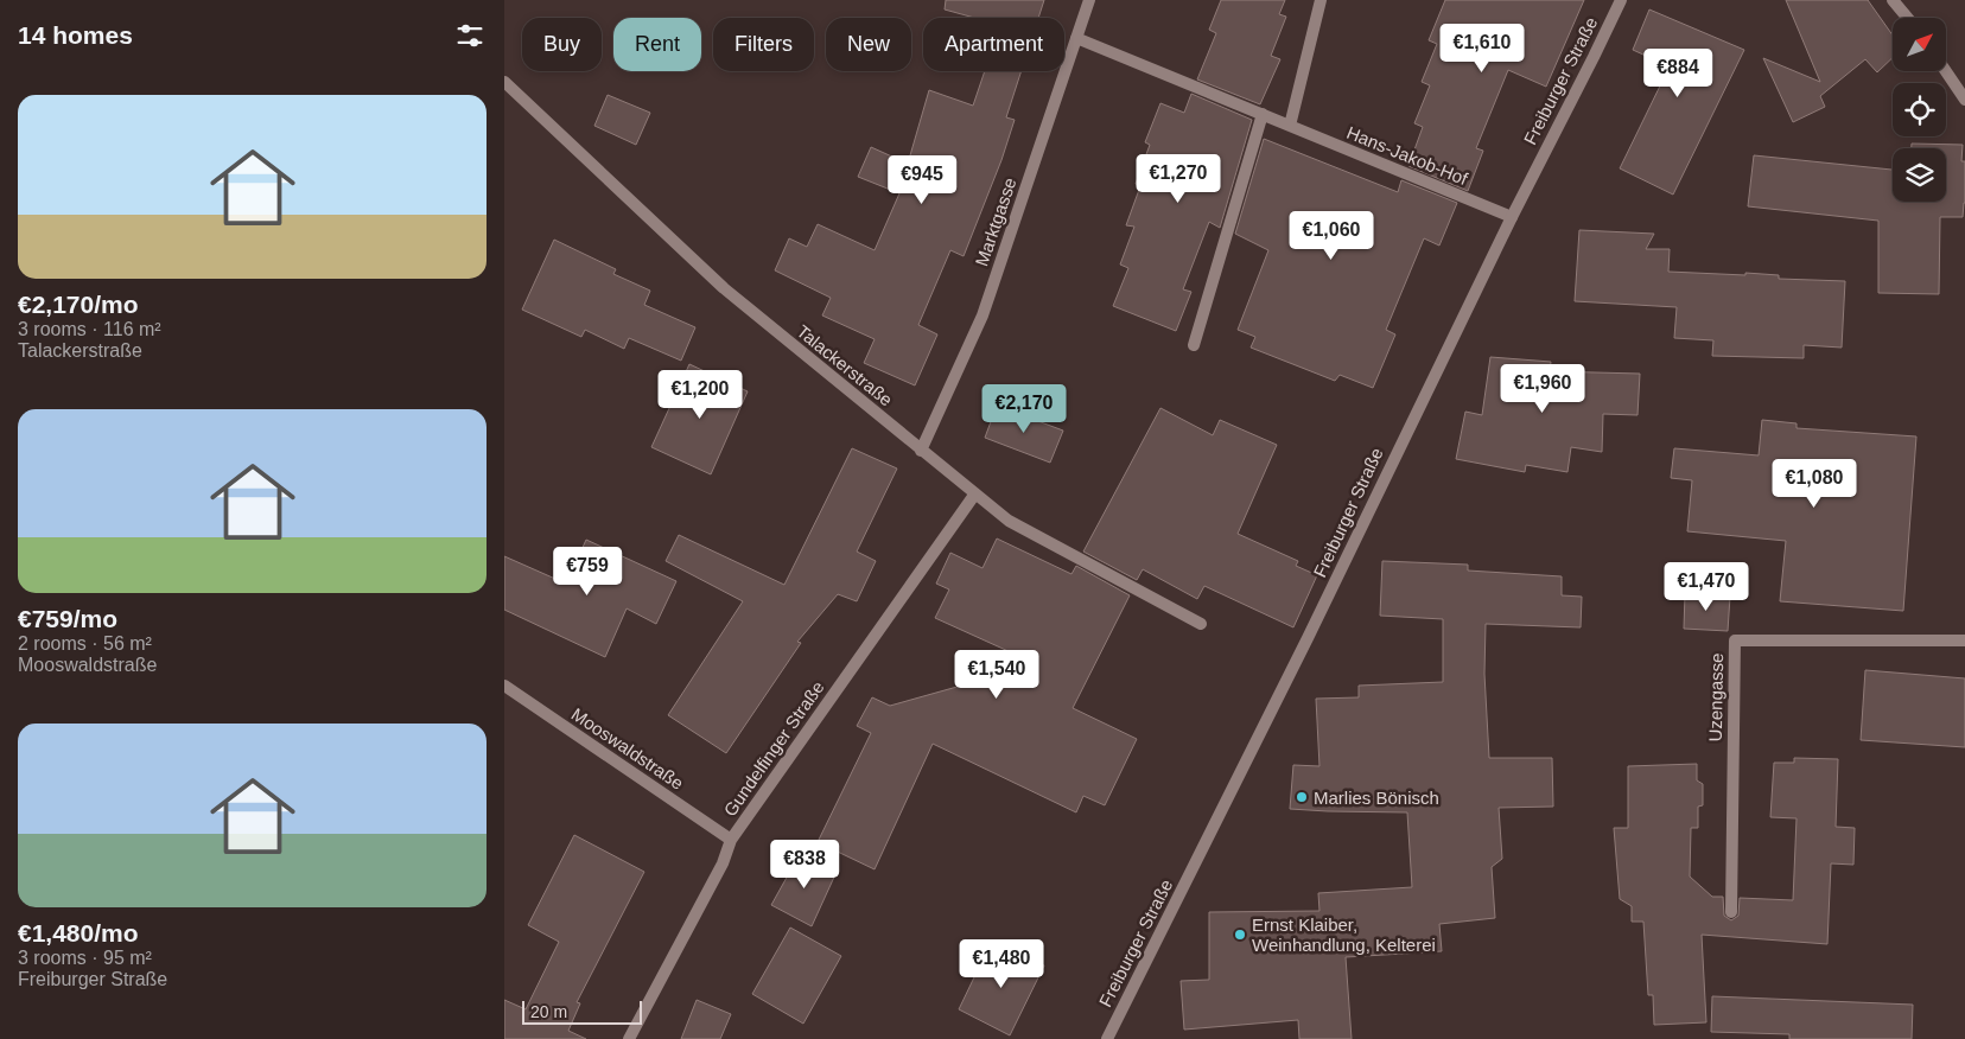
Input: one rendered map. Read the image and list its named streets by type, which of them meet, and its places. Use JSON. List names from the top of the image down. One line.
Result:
{"streets":{"street":["Freiburger Straße","Hans-Jakob-Hof","Marktgasse","Talackerstraße","Uzengasse","Mooswaldstraße","Gundelfinger Straße"]},"crossings":[["Freiburger Straße","Hans-Jakob-Hof"],["Hans-Jakob-Hof","Marktgasse"],["Marktgasse","Talackerstraße"],["Talackerstraße","Gundelfinger Straße"],["Mooswaldstraße","Gundelfinger Straße"]],"places":["Marlies Bönisch","Ernst Klaiber, Weinhandlung, Kelterei"],"scale_bar":"20 m","north":"top right","page":{"heading":"14 homes","chip":["Buy","Rent","Filters","New","Apartment"],"price":["€1,610","€884","€1,270","€945","€1,060","€1,960","€1,200","€2,170","€1,080","€759","€1,470","€1,540","€838","€1,480"],"list":[{"name":"€2,170/mo","note":"3 rooms · 116 m² · Talackerstraße"},{"name":"€759/mo","note":"2 rooms · 56 m² · Mooswaldstraße"},{"name":"€1,480/mo","note":"3 rooms · 95 m² · Freiburger Straße"}],"scale":"20 m"}}
